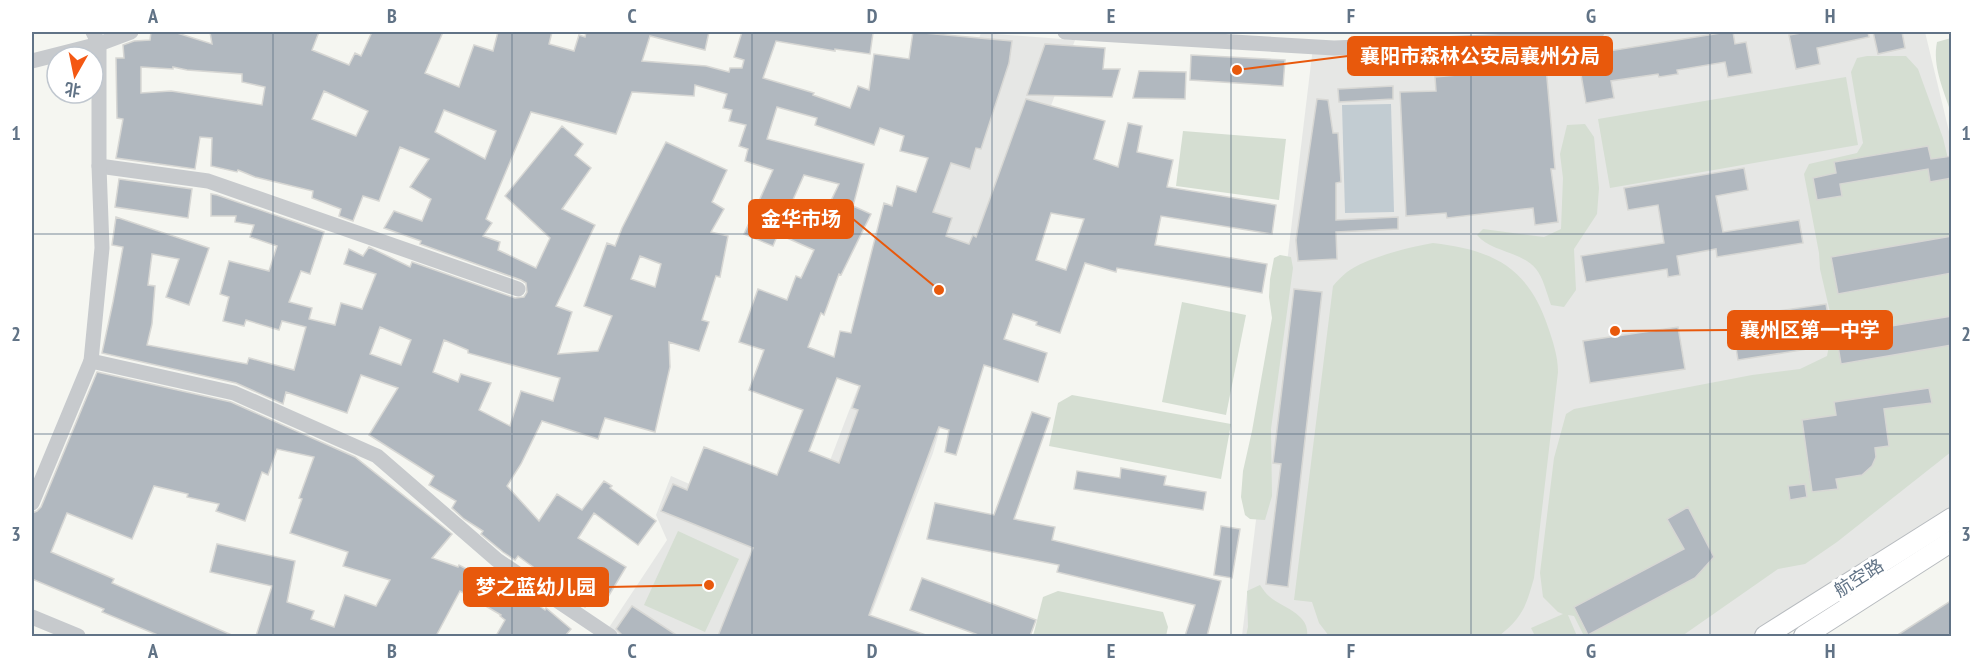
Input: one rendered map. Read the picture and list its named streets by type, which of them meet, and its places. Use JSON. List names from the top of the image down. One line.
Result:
{"streets":{"main road":["航空路"]},"places":["襄阳市森林公安局襄州分局","金华市场","襄州区第一中学","梦之蓝幼儿园"],"north":"bottom","grid":{"columns":["A","B","C","D","E","F","G","H"],"rows":["1","2","3"]}}
